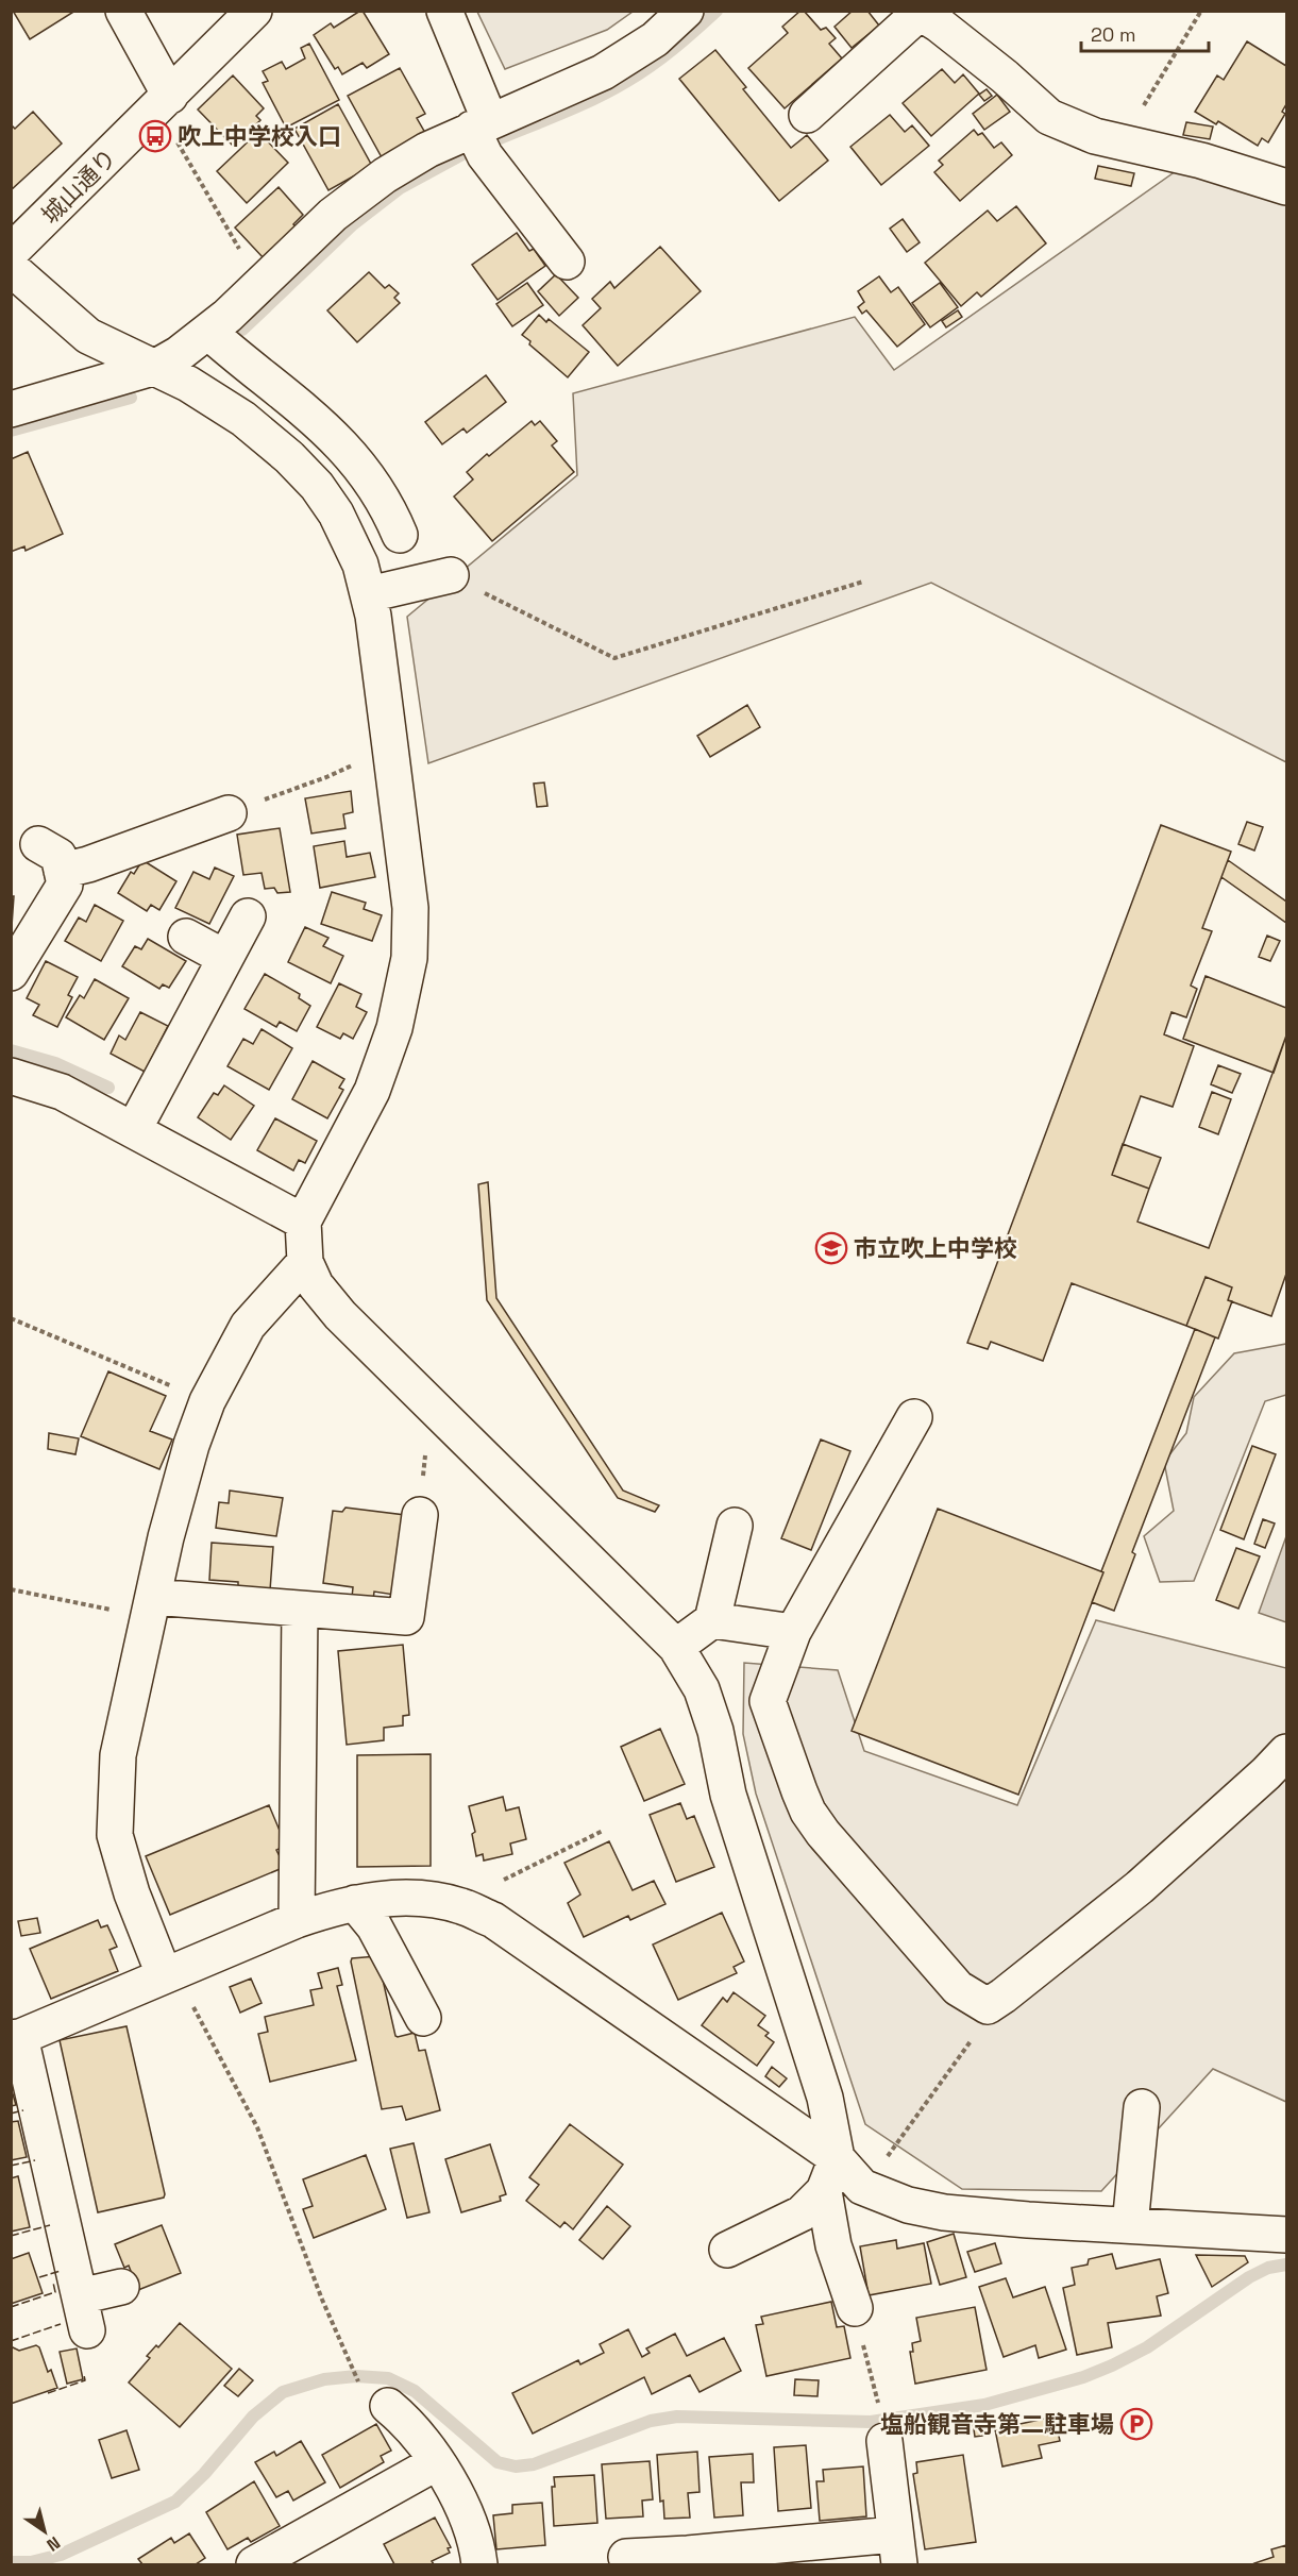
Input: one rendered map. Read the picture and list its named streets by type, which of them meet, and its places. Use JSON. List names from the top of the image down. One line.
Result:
{"streets":{"street":["城山通り"]},"places":{"bus stop":["吹上中学校入口"],"school or university":["市立吹上中学校"],"parking":["塩船観音寺第二駐車場"]},"scale_bar":"20 m","north":"bottom right"}
